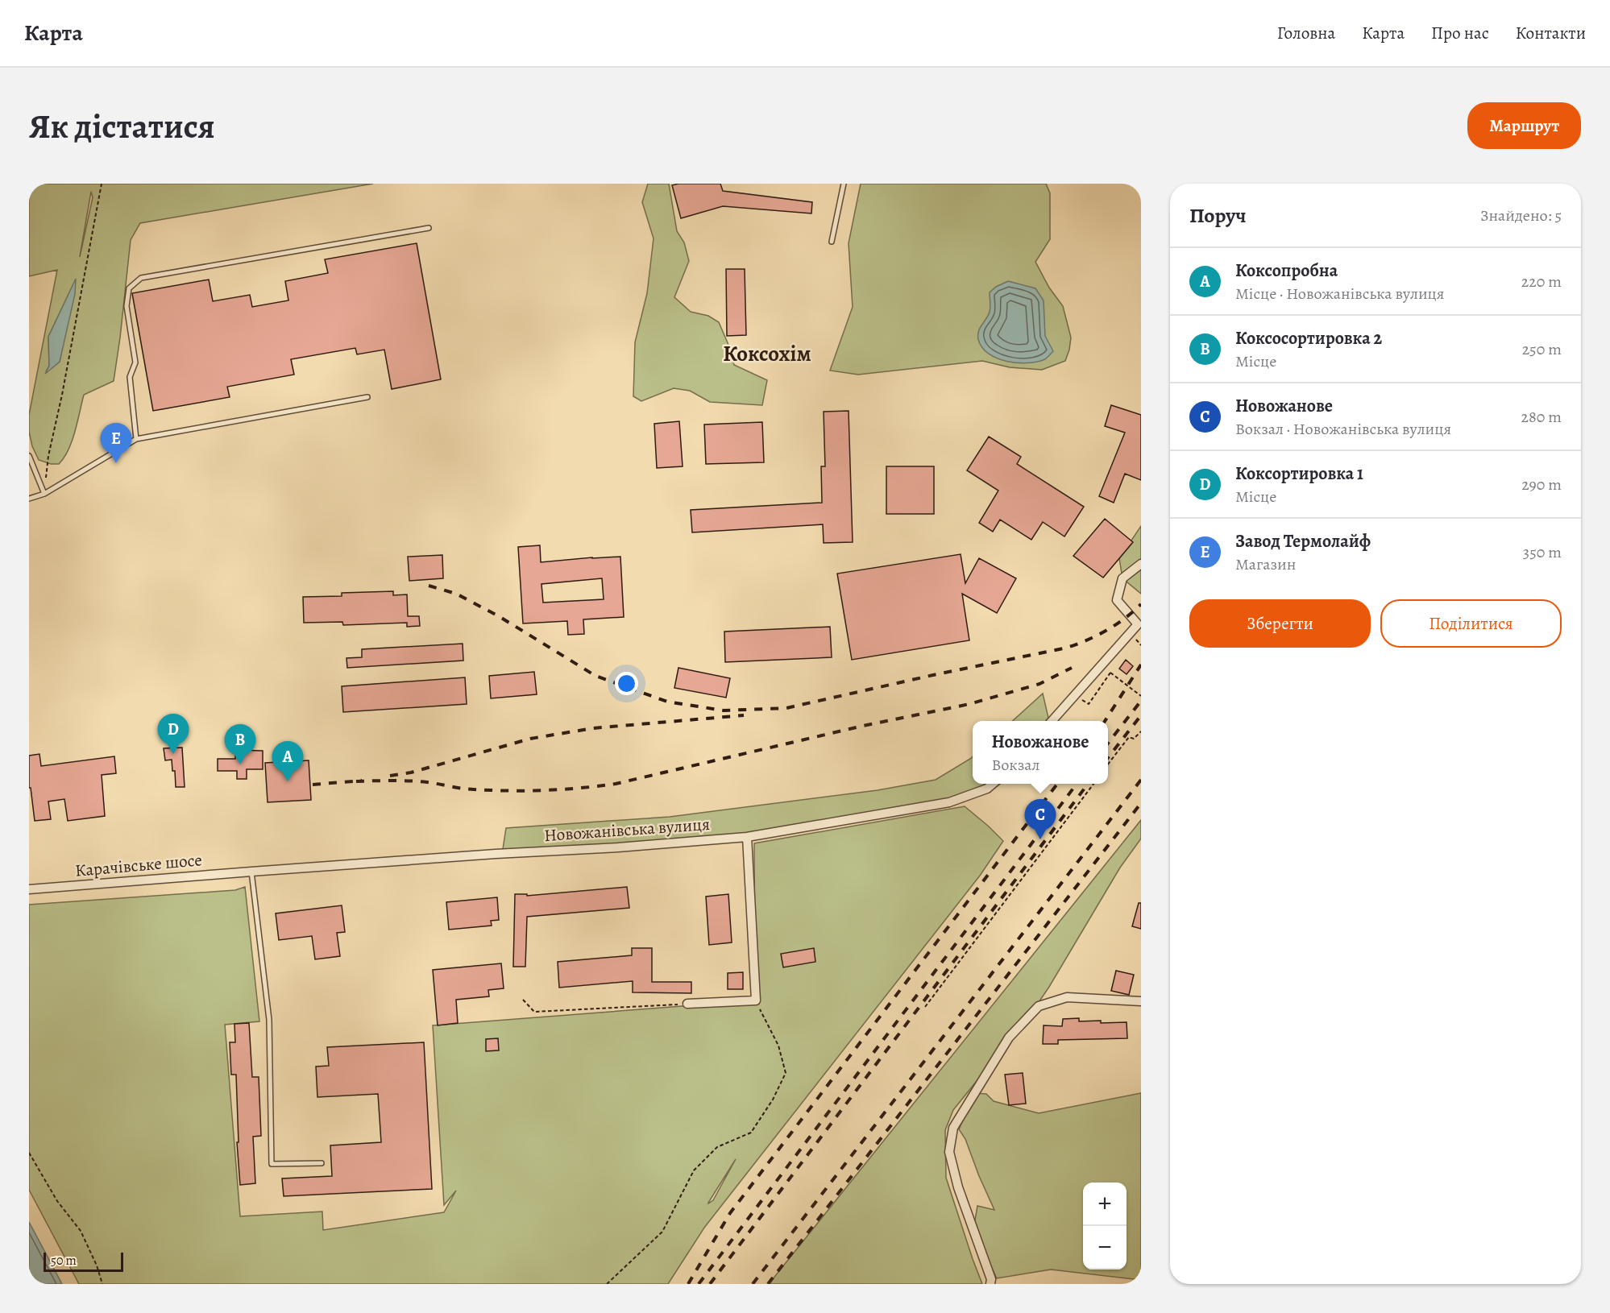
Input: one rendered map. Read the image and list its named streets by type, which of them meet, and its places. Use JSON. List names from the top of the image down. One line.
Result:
{"streets":{"street":["Новожанівська вулиця","Карачівське шосе"]},"crossings":[["Новожанівська вулиця","Карачівське шосе"]],"districts":["Коксохім"],"scale_bar":"50 m","page":{"header":"Карта","nav":["Головна","Карта","Про нас","Контакти"],"buttons":["Маршрут",["Зберегти","Поділитися"]],"title":"Як дістатися","heading":["Поруч","Знайдено: 5"],"list":[{"mark":"A","name":"Коксопробна","note":"Місце · Новожанівська вулиця","value":"220 m"},{"mark":"B","name":"Коксосортировка 2","note":"Місце","value":"250 m"},{"mark":"C","name":"Новожанове","note":"Вокзал · Новожанівська вулиця","value":"280 m"},{"mark":"D","name":"Коксортировка 1","note":"Місце","value":"290 m"},{"mark":"E","name":"Завод Термолайф","note":"Магазин","value":"350 m"}],"pins":["E","D","B","A","C"],"popup":["Новожанове","Вокзал"],"map_buttons":["+","−"],"scale":"50 m"}}
